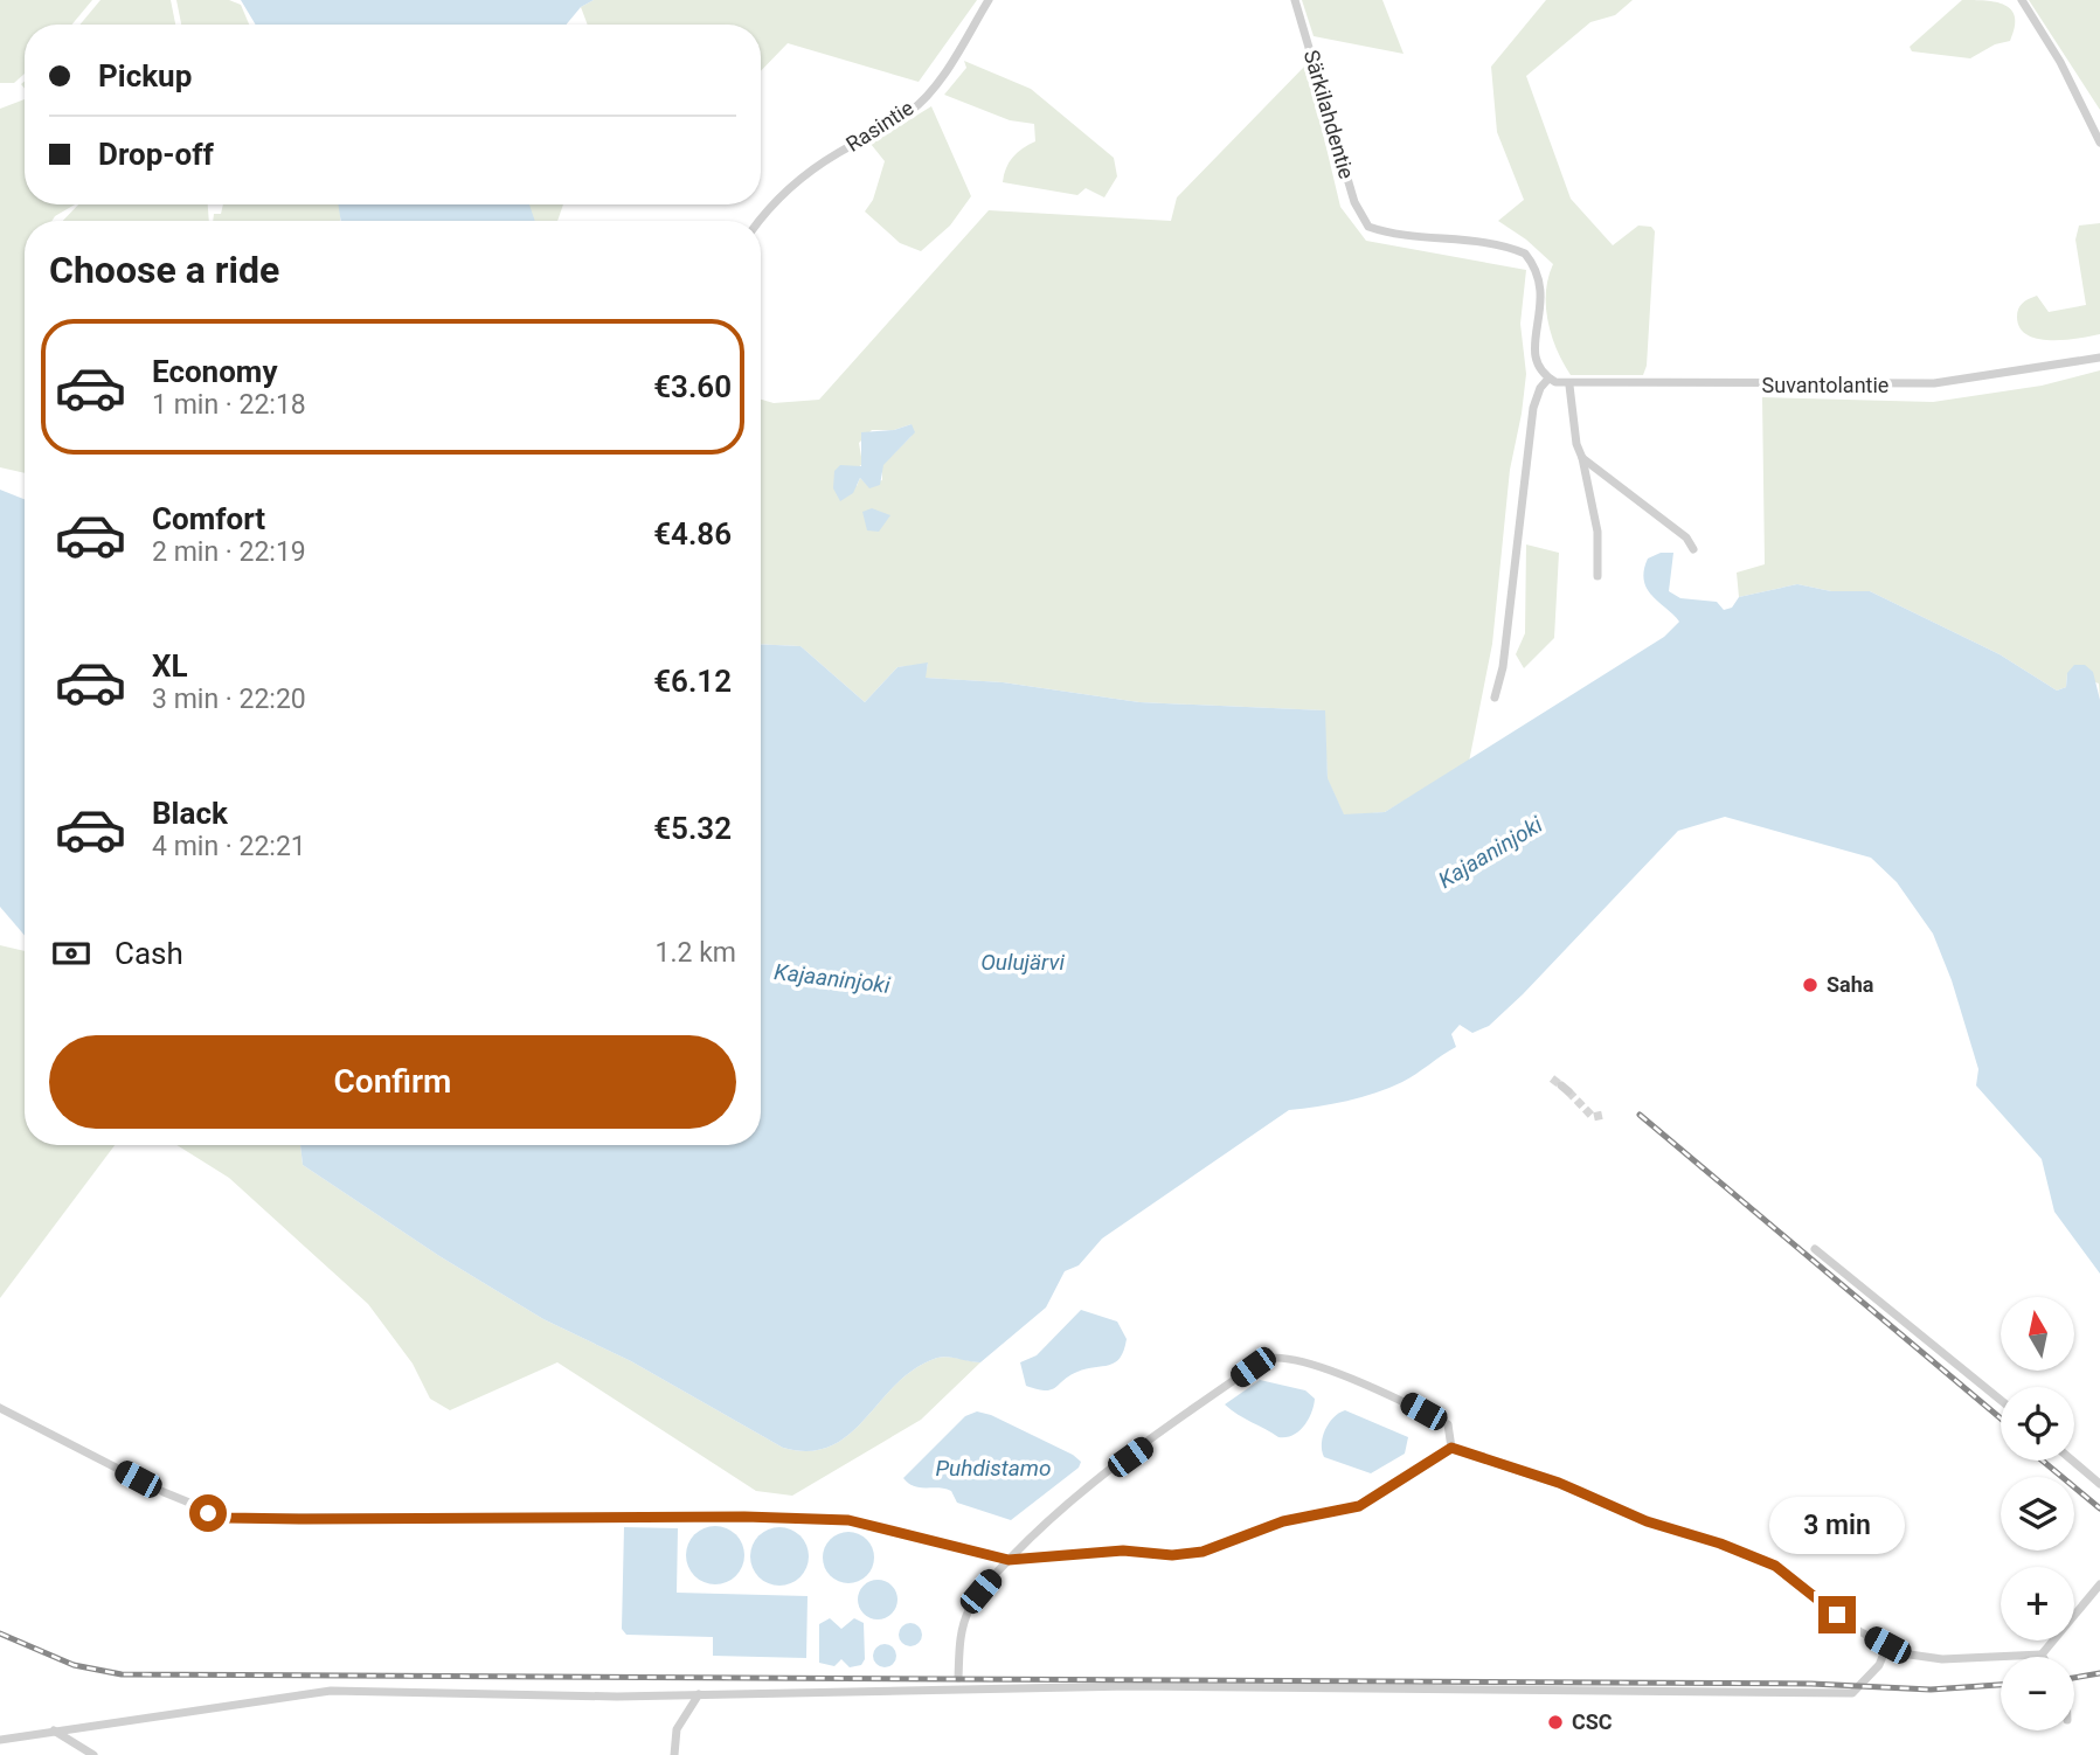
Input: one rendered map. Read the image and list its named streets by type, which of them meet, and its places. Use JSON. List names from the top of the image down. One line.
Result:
{"streets":{"street":["Särkilahdentie","Rasintie","Suvantolantie"]},"crossings":[["Särkilahdentie","Suvantolantie"]],"water":["Kajaaninjoki","Oulujärvi","Puhdistamo"],"places":["Saha","CSC"],"north":"top","page":{"banner":["Pickup","Drop-off"],"heading":"Choose a ride","list":[{"name":"Economy","note":"1 min · 22:18","value":"€3.60"},{"name":"Comfort","note":"2 min · 22:19","value":"€4.86"},{"name":"XL","note":"3 min · 22:20","value":"€6.12"},{"name":"Black","note":"4 min · 22:21","value":"€5.32"}],"pay":["Cash","1.2 km"],"buttons":"Confirm","map_buttons":["+","−"],"bubble":"3 min"}}
